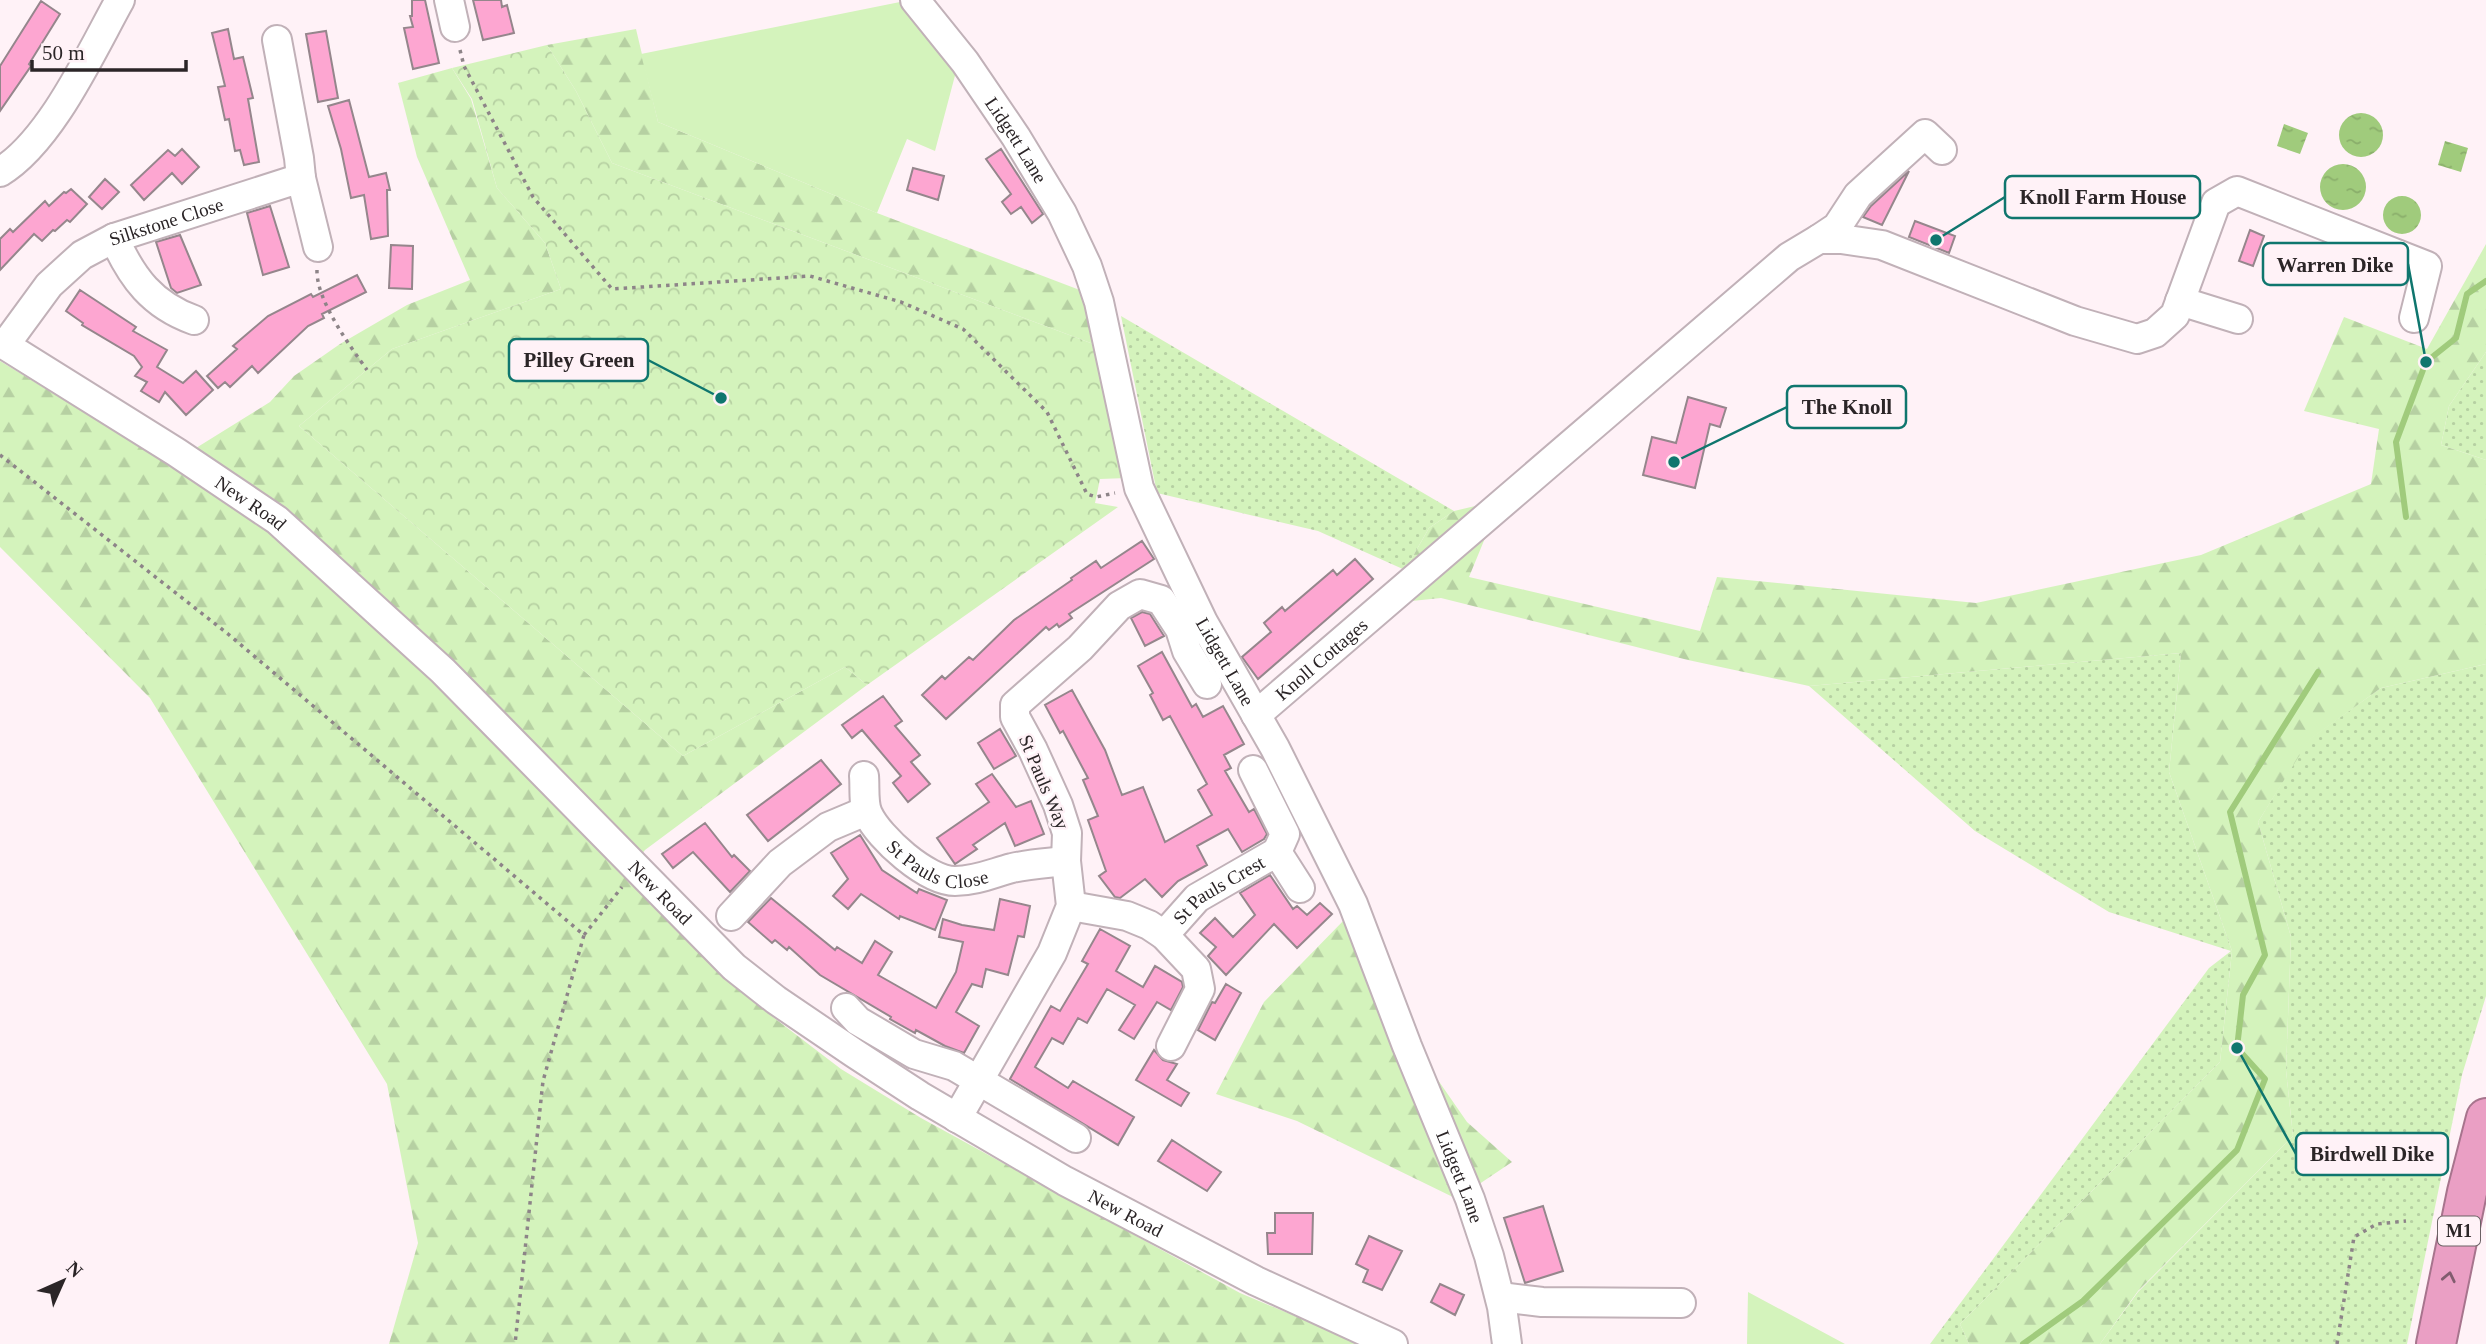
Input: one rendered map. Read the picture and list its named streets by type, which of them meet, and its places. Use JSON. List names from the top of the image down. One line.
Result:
{"streets":{"highway":["M1"],"street":["Lidgett Lane","Silkstone Close","New Road","Knoll Cottages","St Pauls Way","St Pauls Close","St Pauls Crest"]},"crossings":[["Lidgett Lane","Knoll Cottages"],["Silkstone Close","New Road"],["New Road","St Pauls Way"],["St Pauls Way","St Pauls Close"],["St Pauls Way","St Pauls Crest"]],"places":["Knoll Farm House","Warren Dike","Pilley Green","The Knoll","Birdwell Dike"],"scale_bar":"50 m","north":"top right"}
